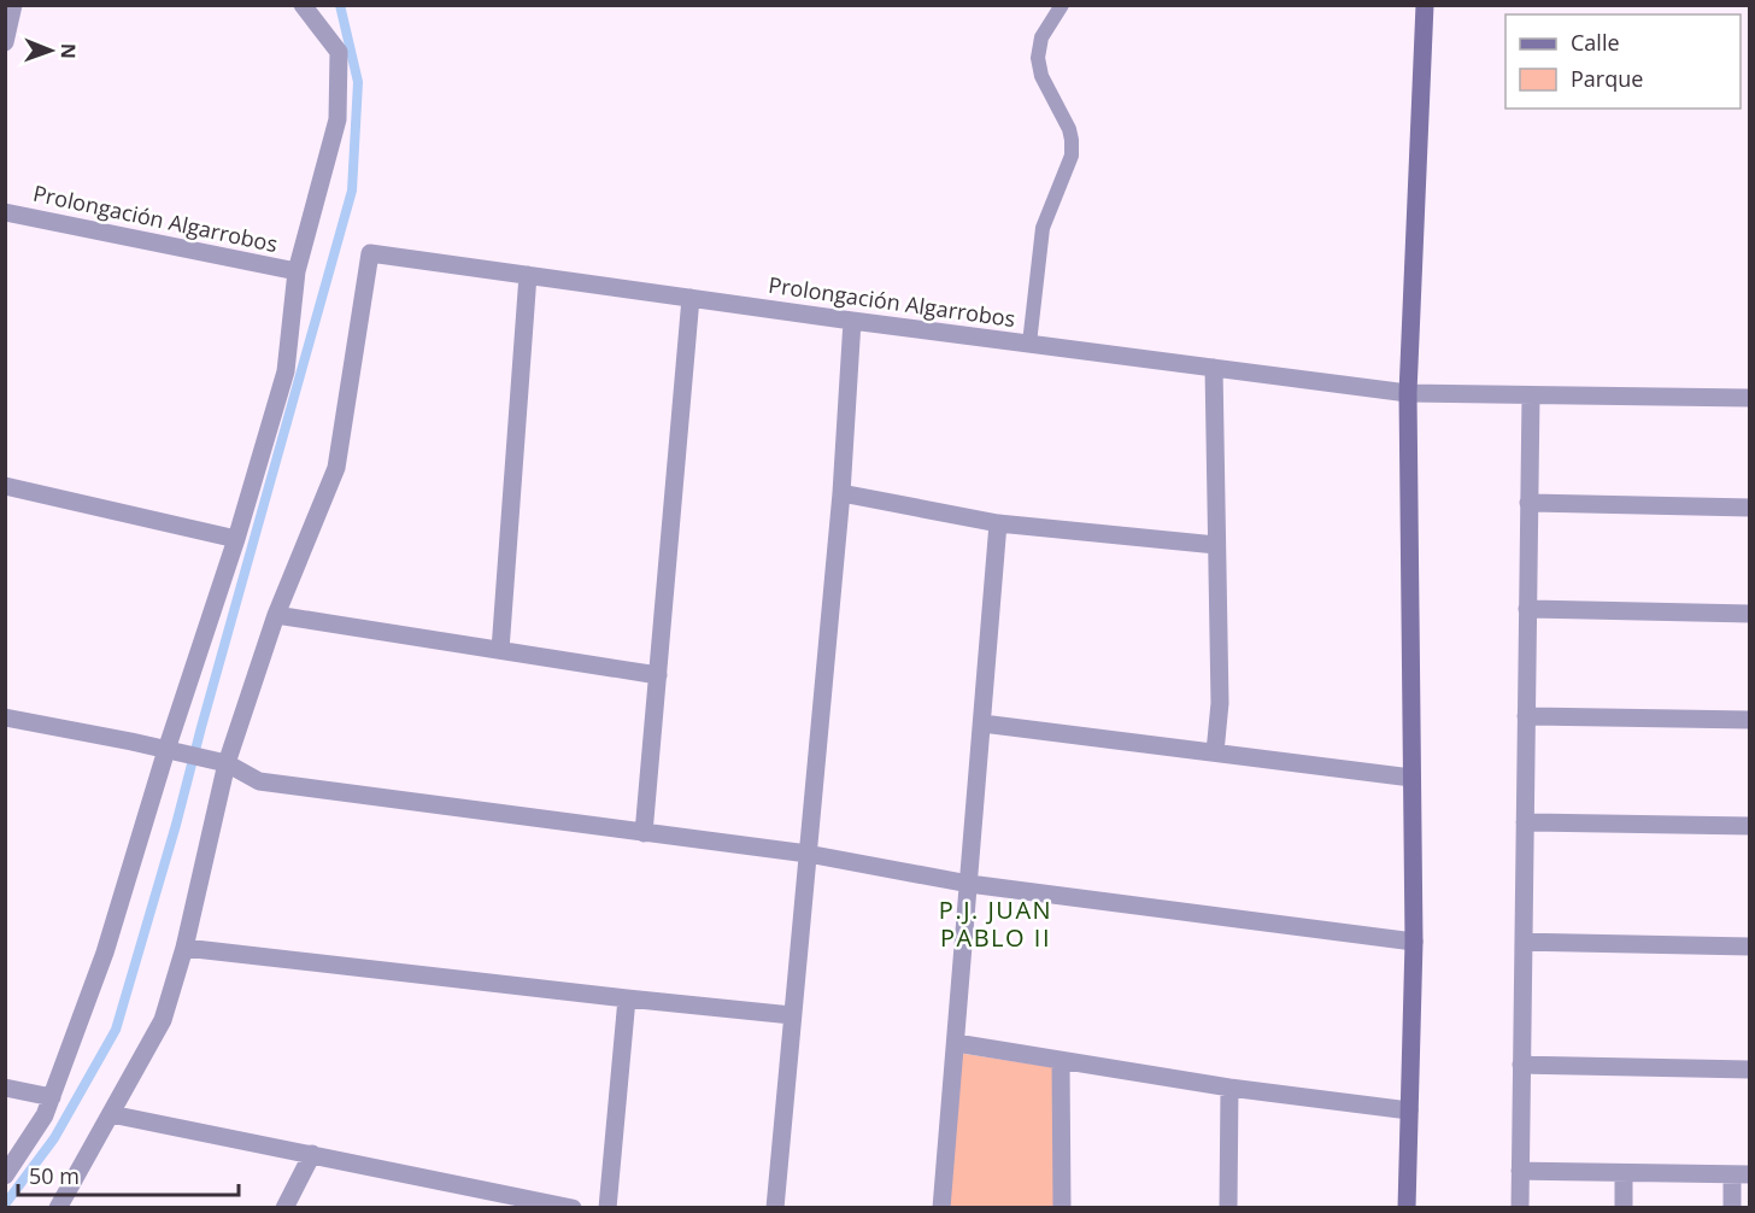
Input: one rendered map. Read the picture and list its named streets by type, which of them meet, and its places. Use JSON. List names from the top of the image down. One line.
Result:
{"streets":{"street":["Prolongación Algarrobos"]},"districts":["P.J. JUAN PABLO II"],"legend":["Calle","Parque"],"scale_bar":"50 m","north":"right"}
